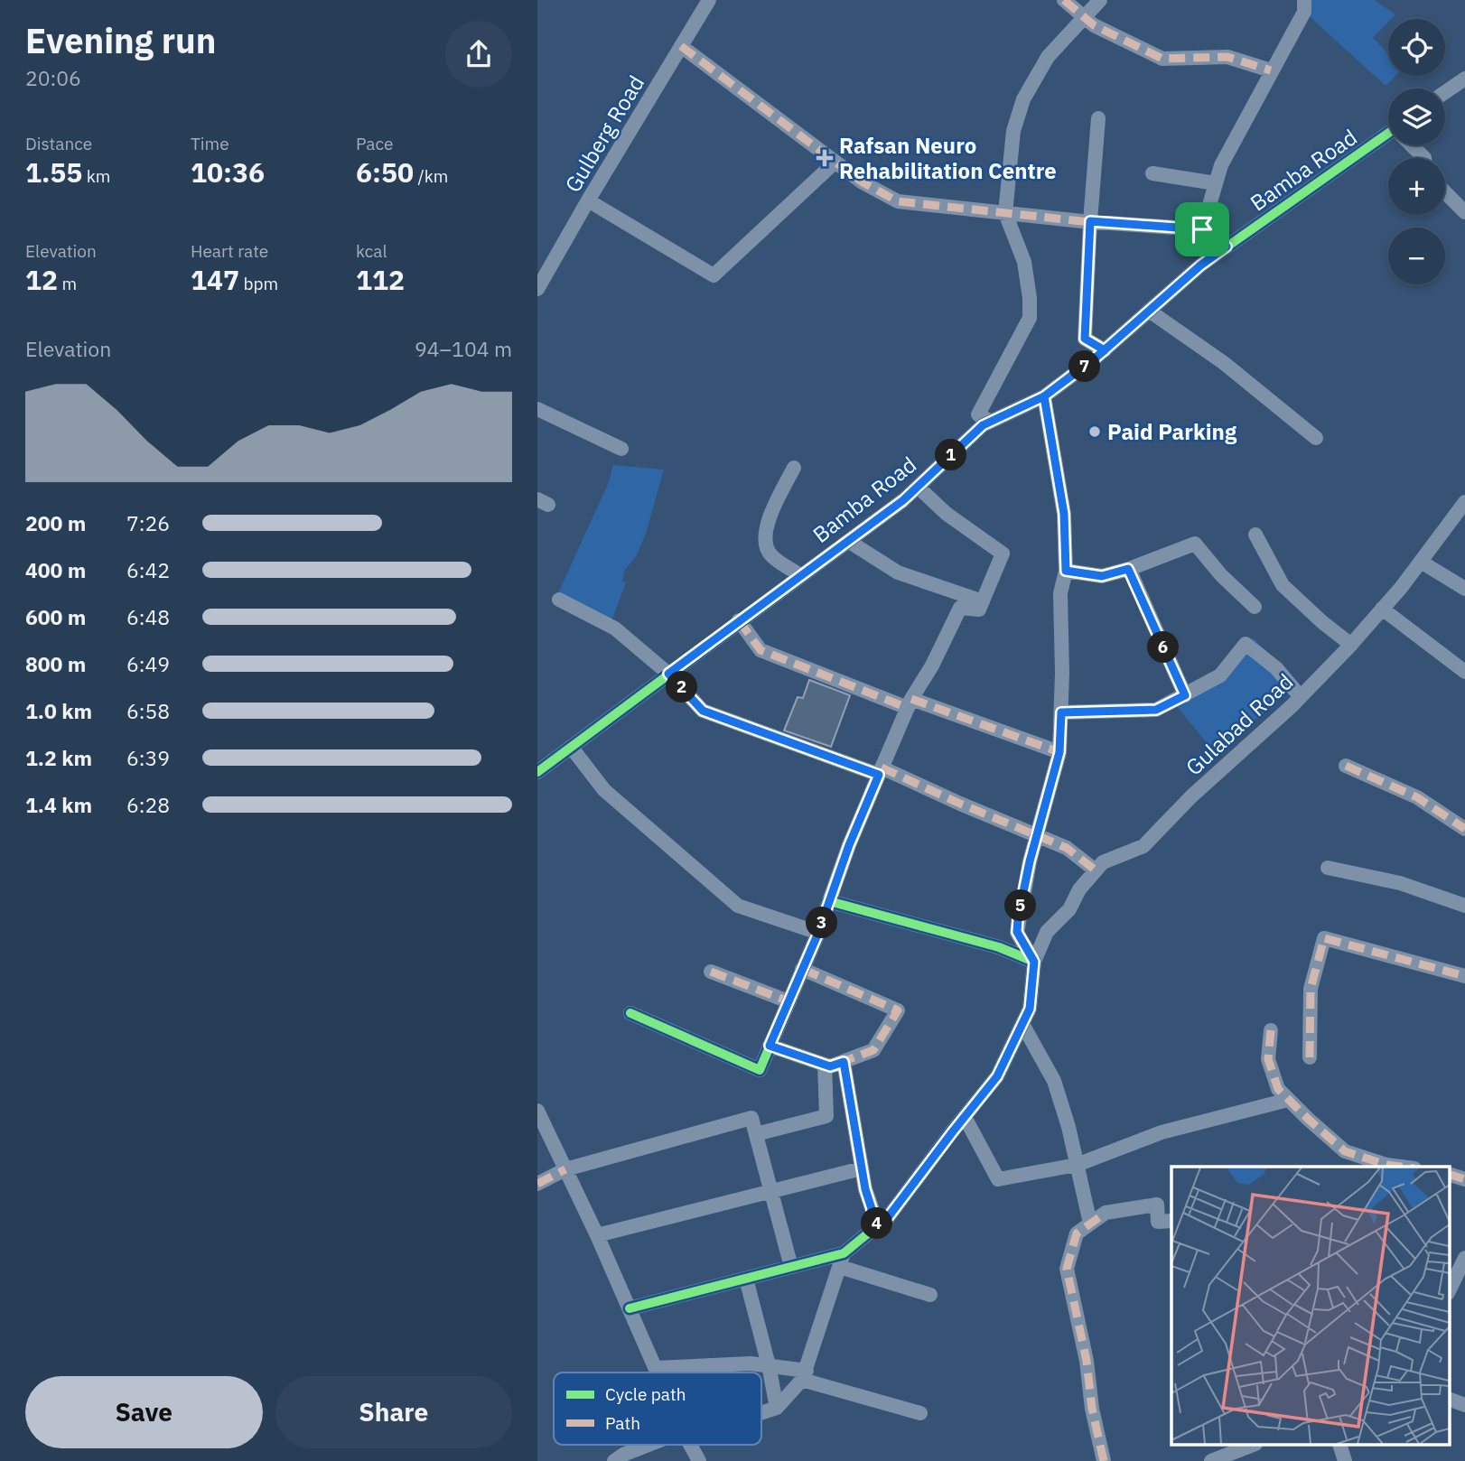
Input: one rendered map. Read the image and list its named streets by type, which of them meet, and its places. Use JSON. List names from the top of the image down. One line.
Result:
{"streets":{"street":["Gulberg Road","Bamba Road","Gulabad Road"]},"places":{"health":["Rafsan Neuro Rehabilitation Centre"],"other":["Paid Parking"]},"legend":["Cycle path","Path"],"page":{"heading":["Evening run","20:06"],"map_buttons":["+","−"],"stats":[["Distance","1.55 km"],["Time","10:36"],["Pace","6:50 /km"],["Elevation","12 m"],["Heart rate","147 bpm"],["kcal","112"]],"chart":["Elevation","94–104 m"],"pins":["7","1","6","2","5","3","4"],"list":[{"name":"200 m","note":"7:26"},{"name":"400 m","note":"6:42"},{"name":"600 m","note":"6:48"},{"name":"800 m","note":"6:49"},{"name":"1.0 km","note":"6:58"},{"name":"1.2 km","note":"6:39"},{"name":"1.4 km","note":"6:28"}],"buttons":["Save","Share"]}}
